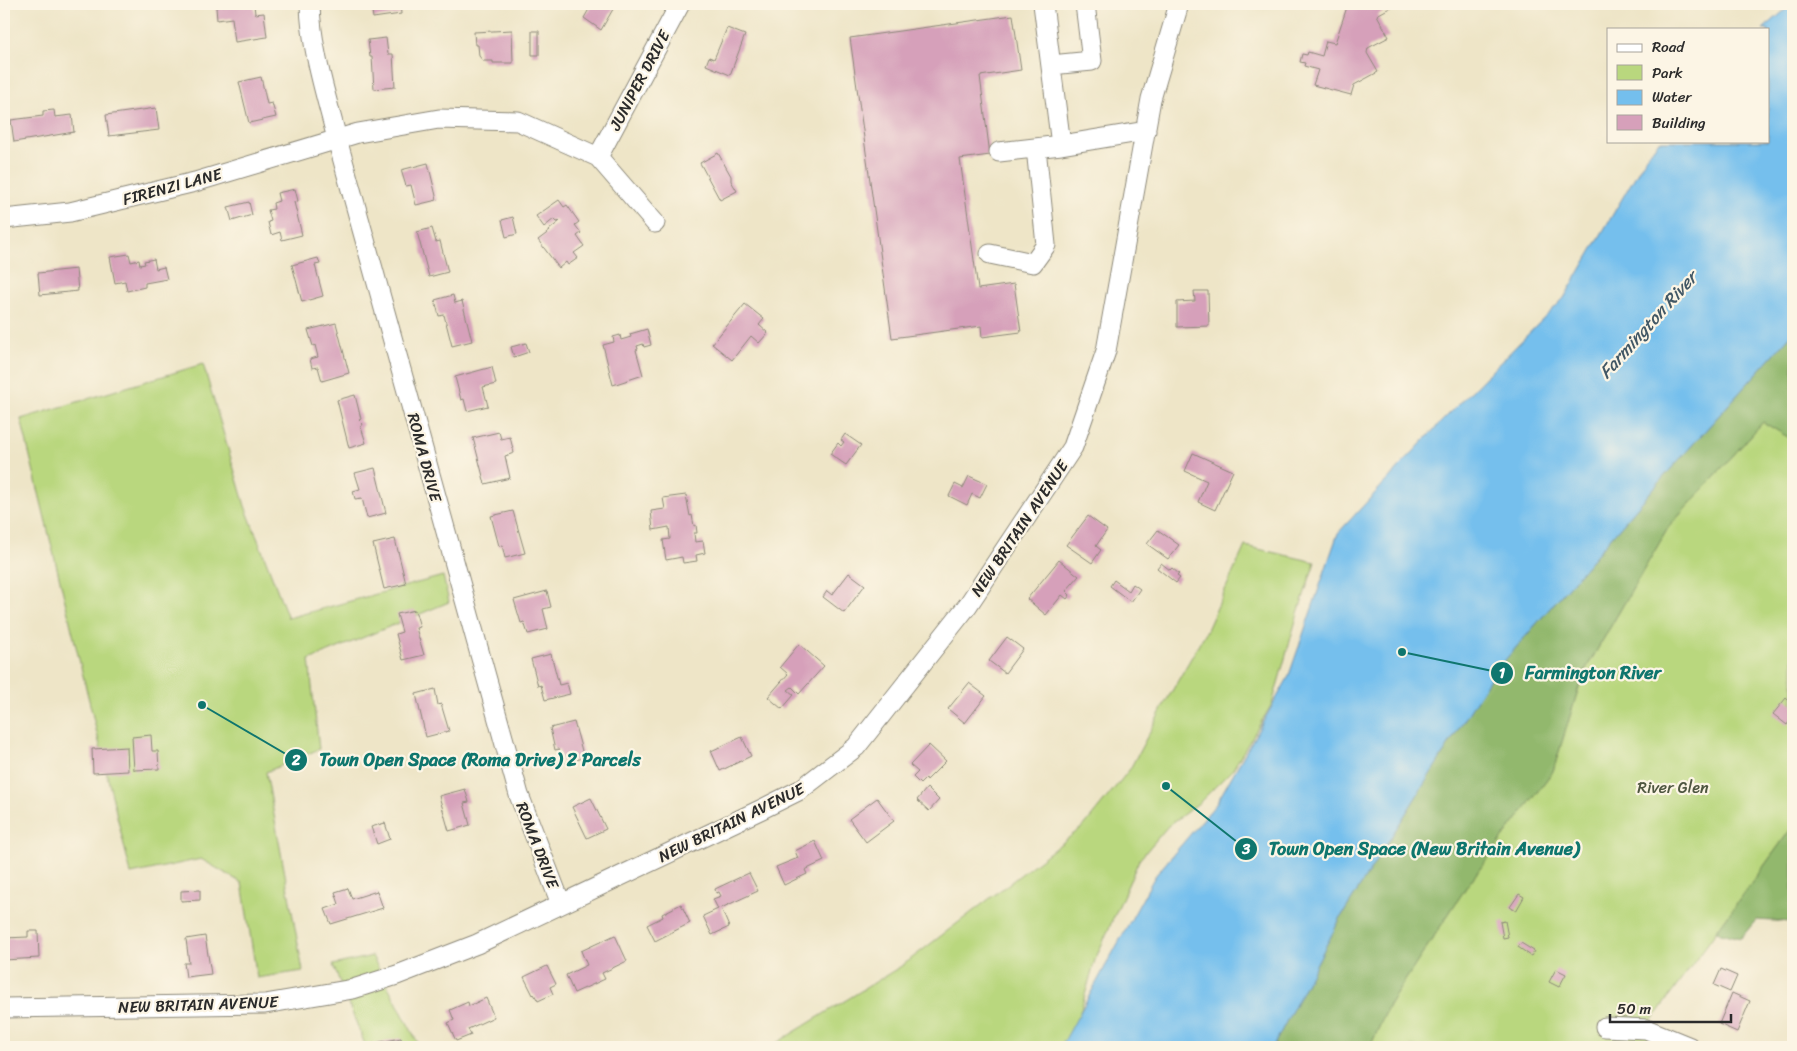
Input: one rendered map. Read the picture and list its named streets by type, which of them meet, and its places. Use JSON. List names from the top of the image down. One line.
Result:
{"streets":{"street":["JUNIPER DRIVE","FIRENZI LANE","ROMA DRIVE","NEW BRITAIN AVENUE"]},"crossings":[["JUNIPER DRIVE","FIRENZI LANE"],["FIRENZI LANE","ROMA DRIVE"],["ROMA DRIVE","NEW BRITAIN AVENUE"]],"water":["Farmington River"],"parks":["River Glen"],"places":["Farmington River","Town Open Space (Roma Drive) 2 Parcels","Town Open Space (New Britain Avenue)"],"legend":["Road","Park","Water","Building"],"scale_bar":"50 m"}
